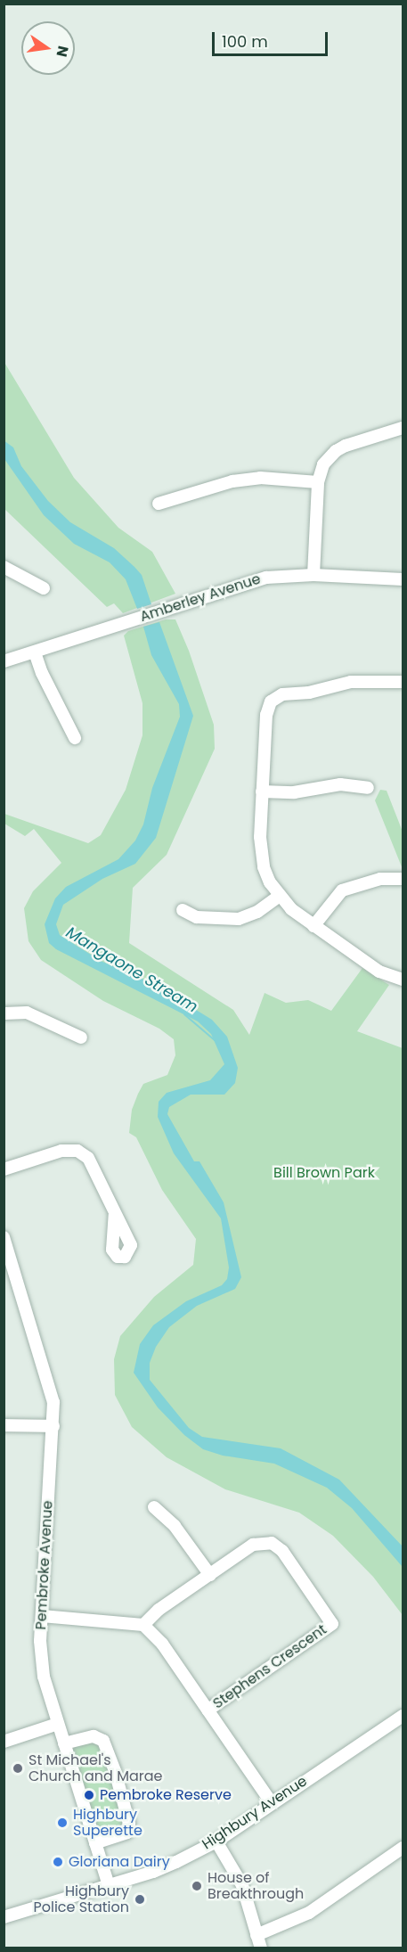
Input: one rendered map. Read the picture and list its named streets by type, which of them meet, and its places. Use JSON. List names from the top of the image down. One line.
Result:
{"streets":{"street":["Amberley Avenue","Pembroke Avenue","Stephens Crescent","Highbury Avenue"]},"crossings":[["Pembroke Avenue","Highbury Avenue"]],"water":["Mangaone Stream"],"parks":["Bill Brown Park"],"places":["St Michael's Church and Marae","Pembroke Reserve","Highbury Superette","Gloriana Dairy","House of Breakthrough","Highbury Police Station"],"scale_bar":"100 m","north":"right"}
